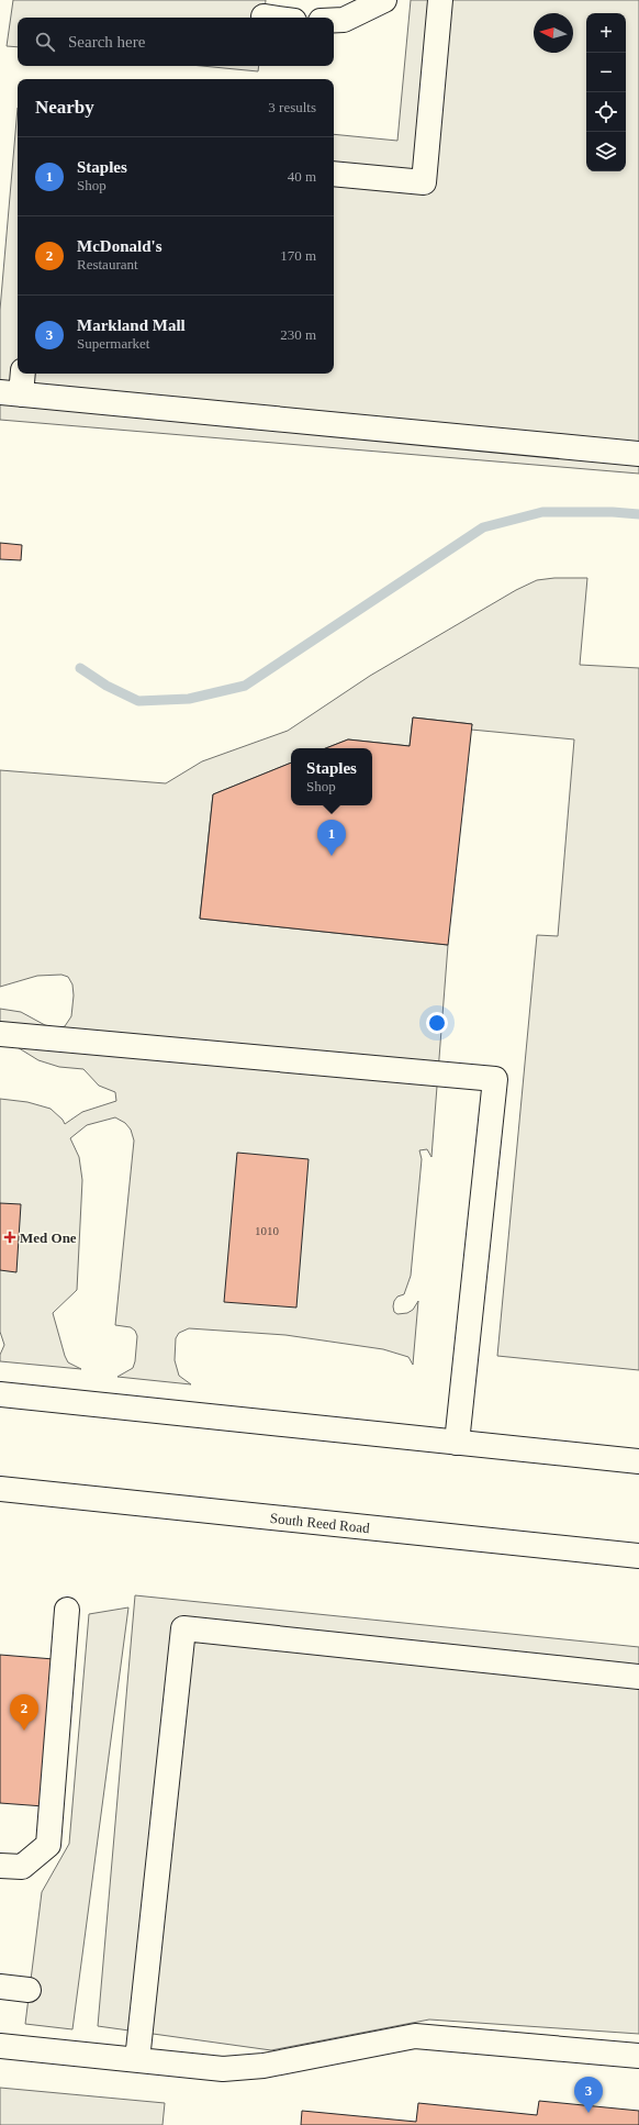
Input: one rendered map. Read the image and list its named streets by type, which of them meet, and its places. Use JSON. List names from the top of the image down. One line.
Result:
{"streets":{"main road":["South Reed Road"]},"places":{"health":["Med One"]},"house_numbers":["1010"],"north":"left","page":{"map_buttons":["+","−"],"search":"Search here","heading":["Nearby","3 results"],"list":[{"mark":"1","name":"Staples","note":"Shop","value":"40 m"},{"mark":"2","name":"McDonald's","note":"Restaurant","value":"170 m"},{"mark":"3","name":"Markland Mall","note":"Supermarket","value":"230 m"}],"popup":["Staples","Shop"],"pins":["1","2","3"]}}
